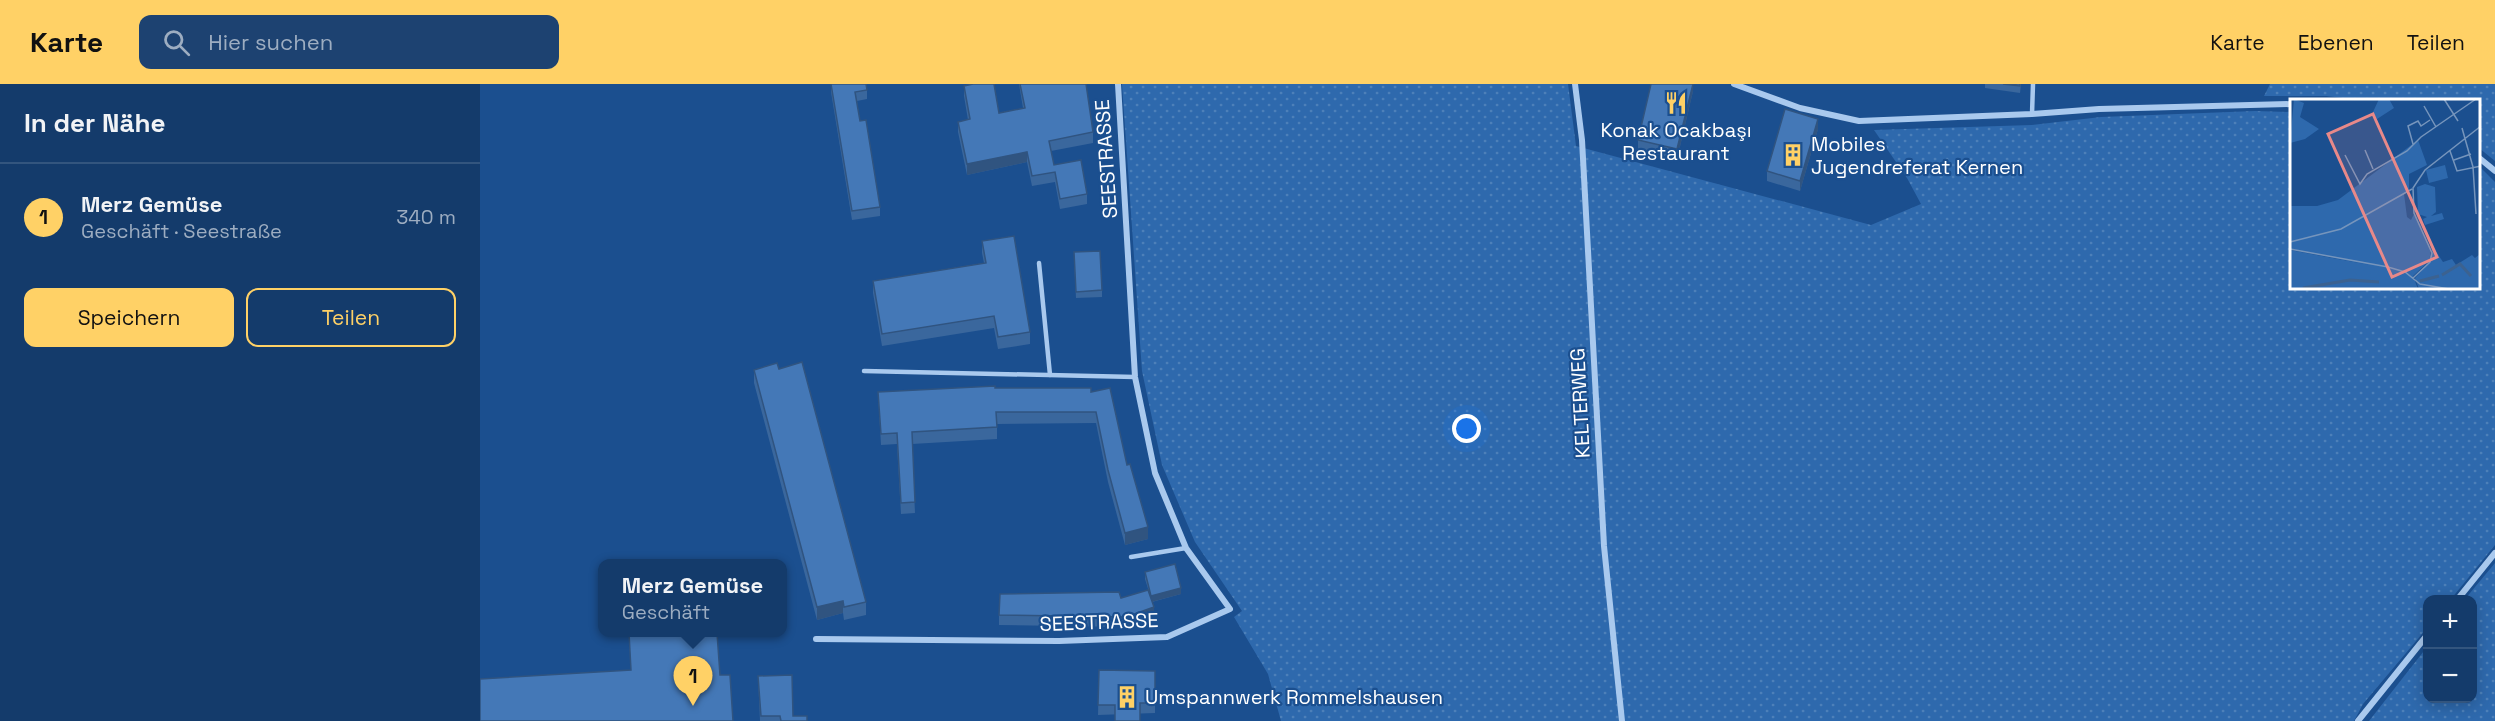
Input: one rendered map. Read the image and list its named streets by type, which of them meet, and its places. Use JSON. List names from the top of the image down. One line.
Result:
{"streets":{"street":["SEESTRASSE","KELTERWEG"]},"places":{"restaurant":["Konak Ocakbaşı Restaurant"],"building":["Mobiles Jugendreferat Kernen","Umspannwerk Rommelshausen"]},"page":{"header":"Karte","search":"Hier suchen","nav":["Karte","Ebenen","Teilen"],"heading":"In der Nähe","list":[{"mark":"1","name":"Merz Gemüse","note":"Geschäft · Seestraße","value":"340 m"}],"buttons":["Speichern","Teilen"],"popup":["Merz Gemüse","Geschäft"],"map_buttons":["+","−"],"pins":"1"}}
